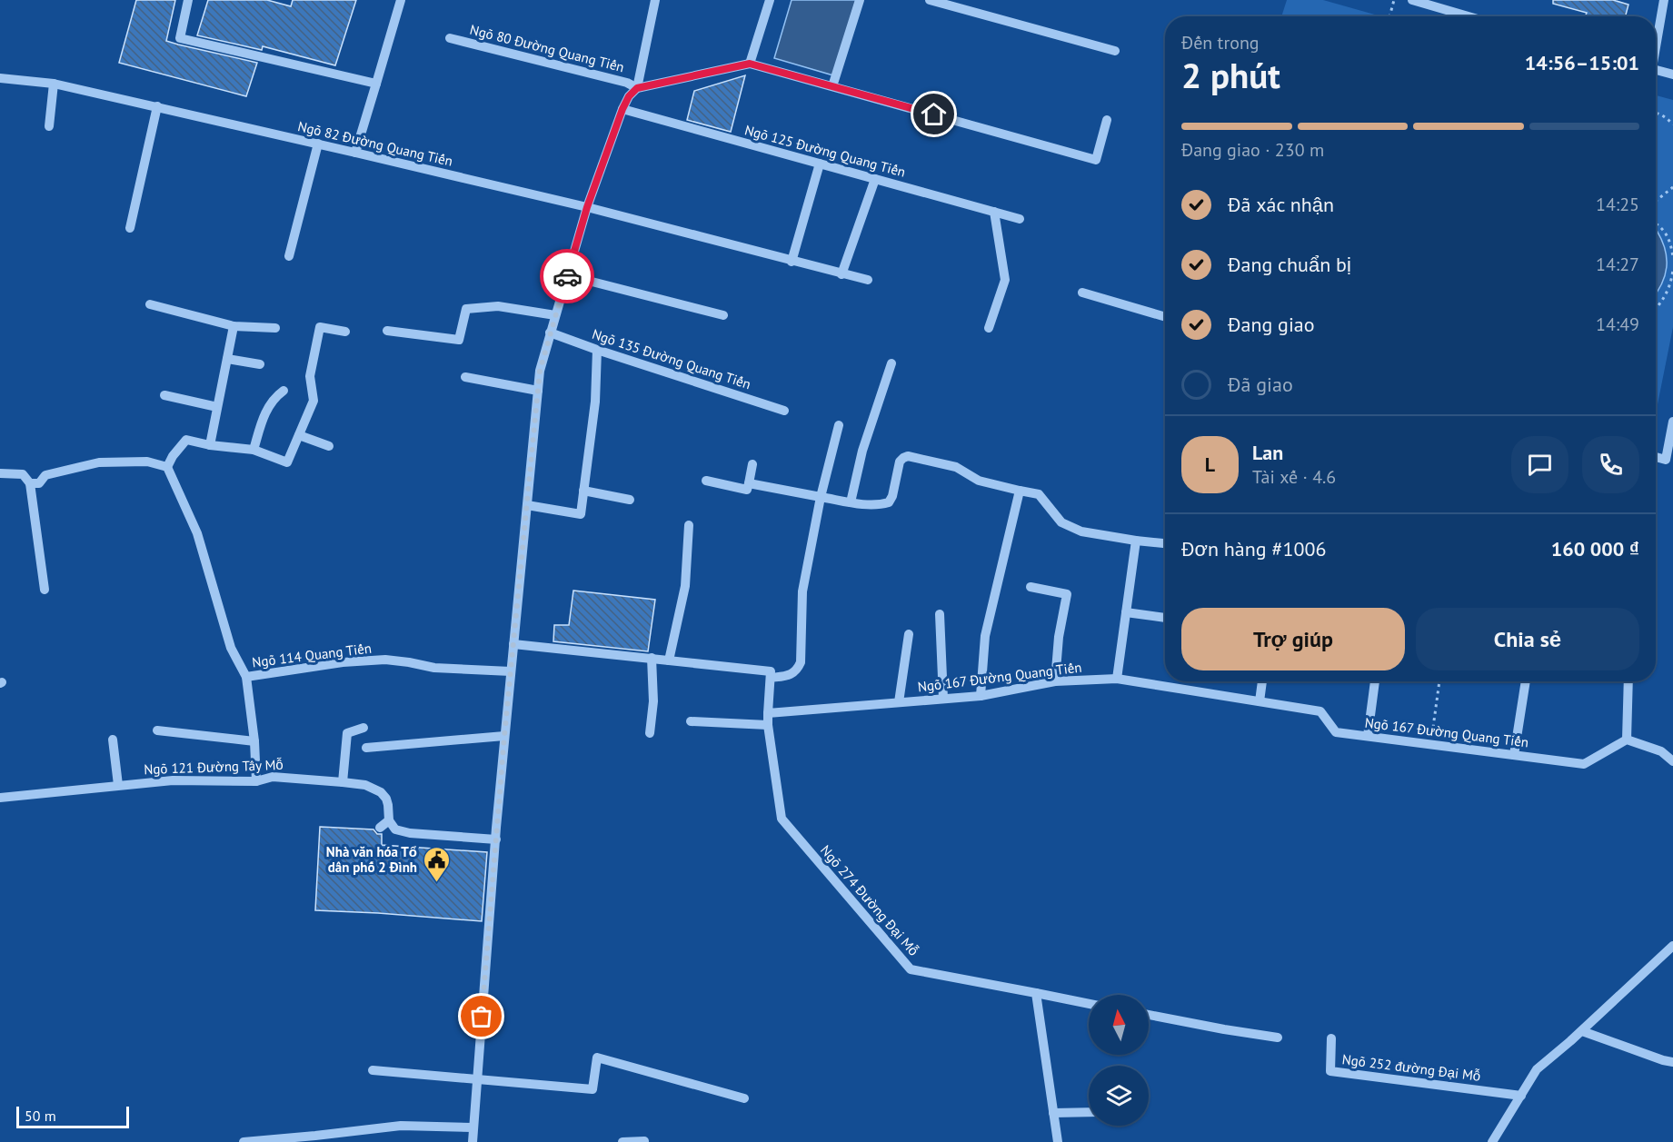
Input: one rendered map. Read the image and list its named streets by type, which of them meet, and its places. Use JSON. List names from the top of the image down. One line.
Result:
{"streets":{"street":["Ngõ 80 Đường Quang Tiến","Ngõ 82 Đường Quang Tiến","Ngõ 125 Đường Quang Tiến","Ngõ 135 Đường Quang Tiến","Ngõ 114 Quang Tiến","Ngõ 167 Đường Quang Tiến","Ngõ 121 Đường Tây Mỗ","Ngõ 274 Đường Đại Mỗ","Ngõ 252 đường Đại Mỗ"]},"crossings":[["Ngõ 167 Đường Quang Tiến","Ngõ 274 Đường Đại Mỗ"]],"places":{"public building":["Nhà văn hóa Tổ dân phố 2 Đình"]},"scale_bar":"50 m","north":"top","page":{"heading":["2 phút","Đến trong","14:56–15:01"],"panel":["Lan","Tài xế · 4.6","Đơn hàng #1006","160 000 ₫"],"bar":"Đang giao · 230 m","list":[["Đã xác nhận","14:25"],["Đang chuẩn bị","14:27"],["Đang giao","14:49"],"Đã giao"],"round":"L","buttons":["Trợ giúp","Chia sẻ"],"scale":"50 m"}}
